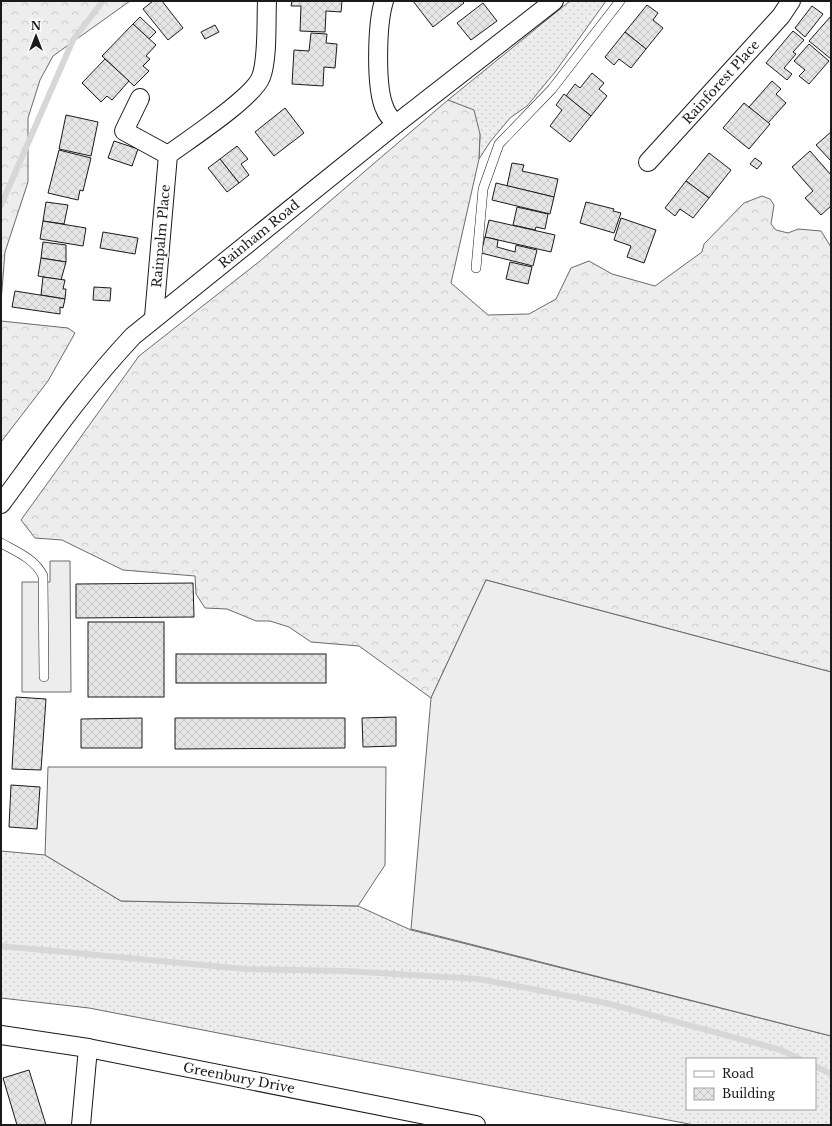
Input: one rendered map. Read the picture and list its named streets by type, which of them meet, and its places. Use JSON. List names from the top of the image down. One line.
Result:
{"streets":{"street":["Rainforest Place","Rainham Road","Rainpalm Place","Greenbury Drive"]},"crossings":[["Rainham Road","Rainpalm Place"]],"legend":["Road","Building"],"north":"top"}
